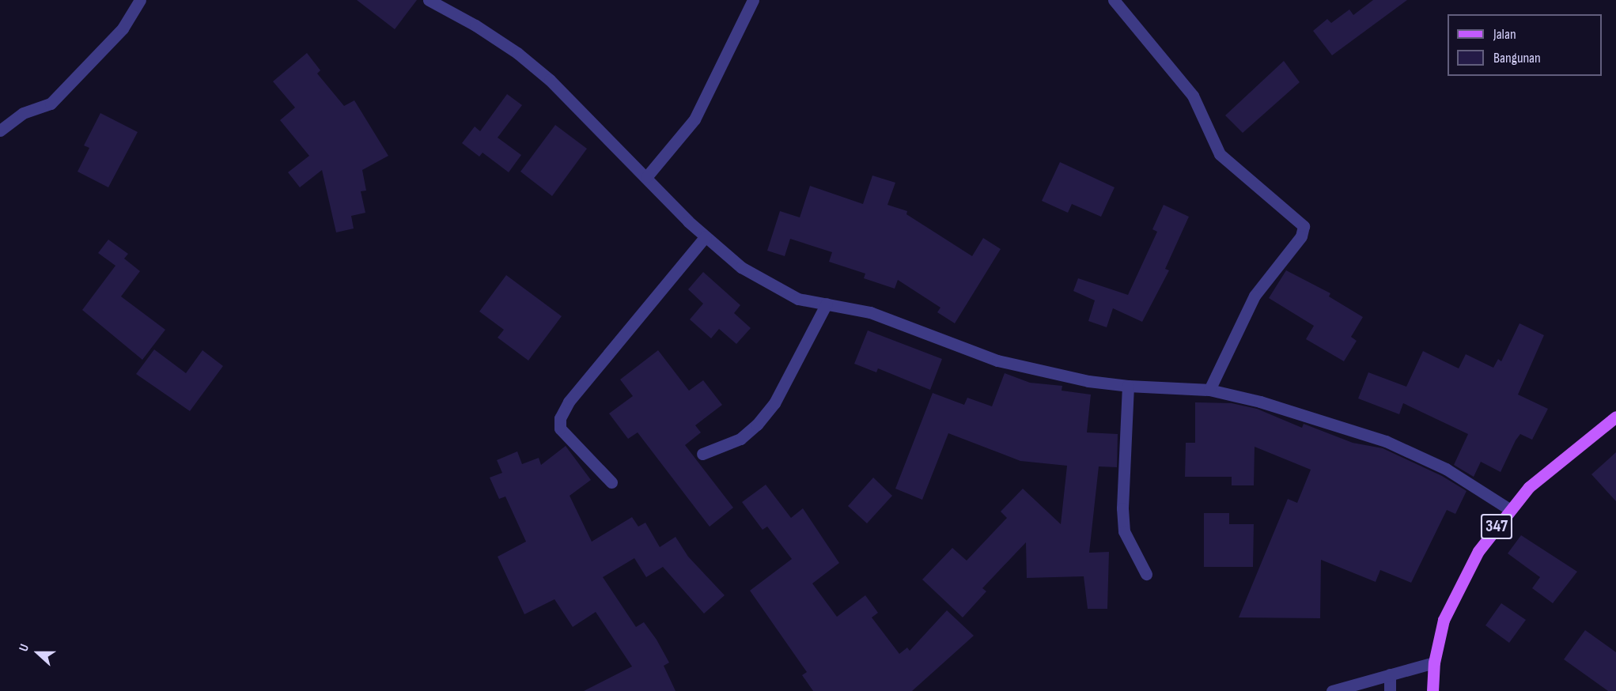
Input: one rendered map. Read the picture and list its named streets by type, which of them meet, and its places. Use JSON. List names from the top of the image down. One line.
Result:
{"streets":{"main road":["347"]},"legend":["Jalan","Bangunan"],"north":"left"}
